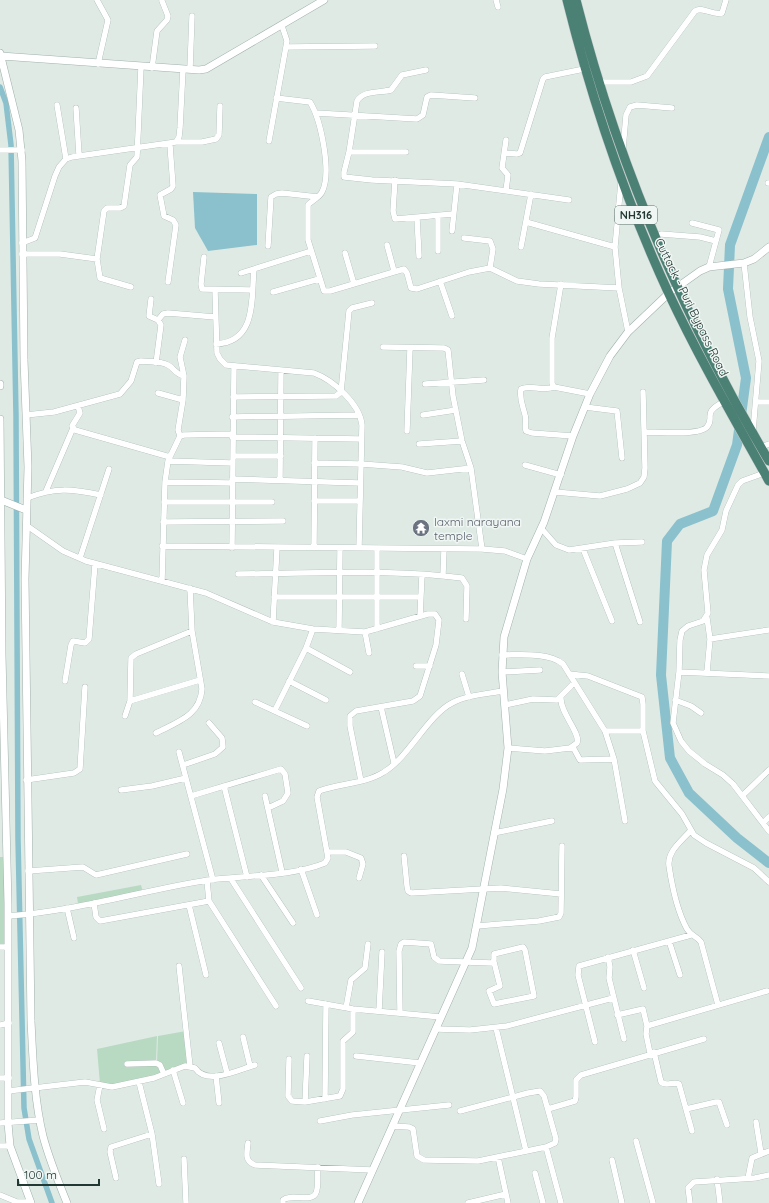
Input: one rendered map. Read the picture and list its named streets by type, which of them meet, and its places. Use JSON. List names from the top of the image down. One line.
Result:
{"streets":{"highway":["NH316","Cuttack - Puri Bypass Road"]},"places":{"temple":["laxmi narayana temple"]},"scale_bar":"100 m"}
